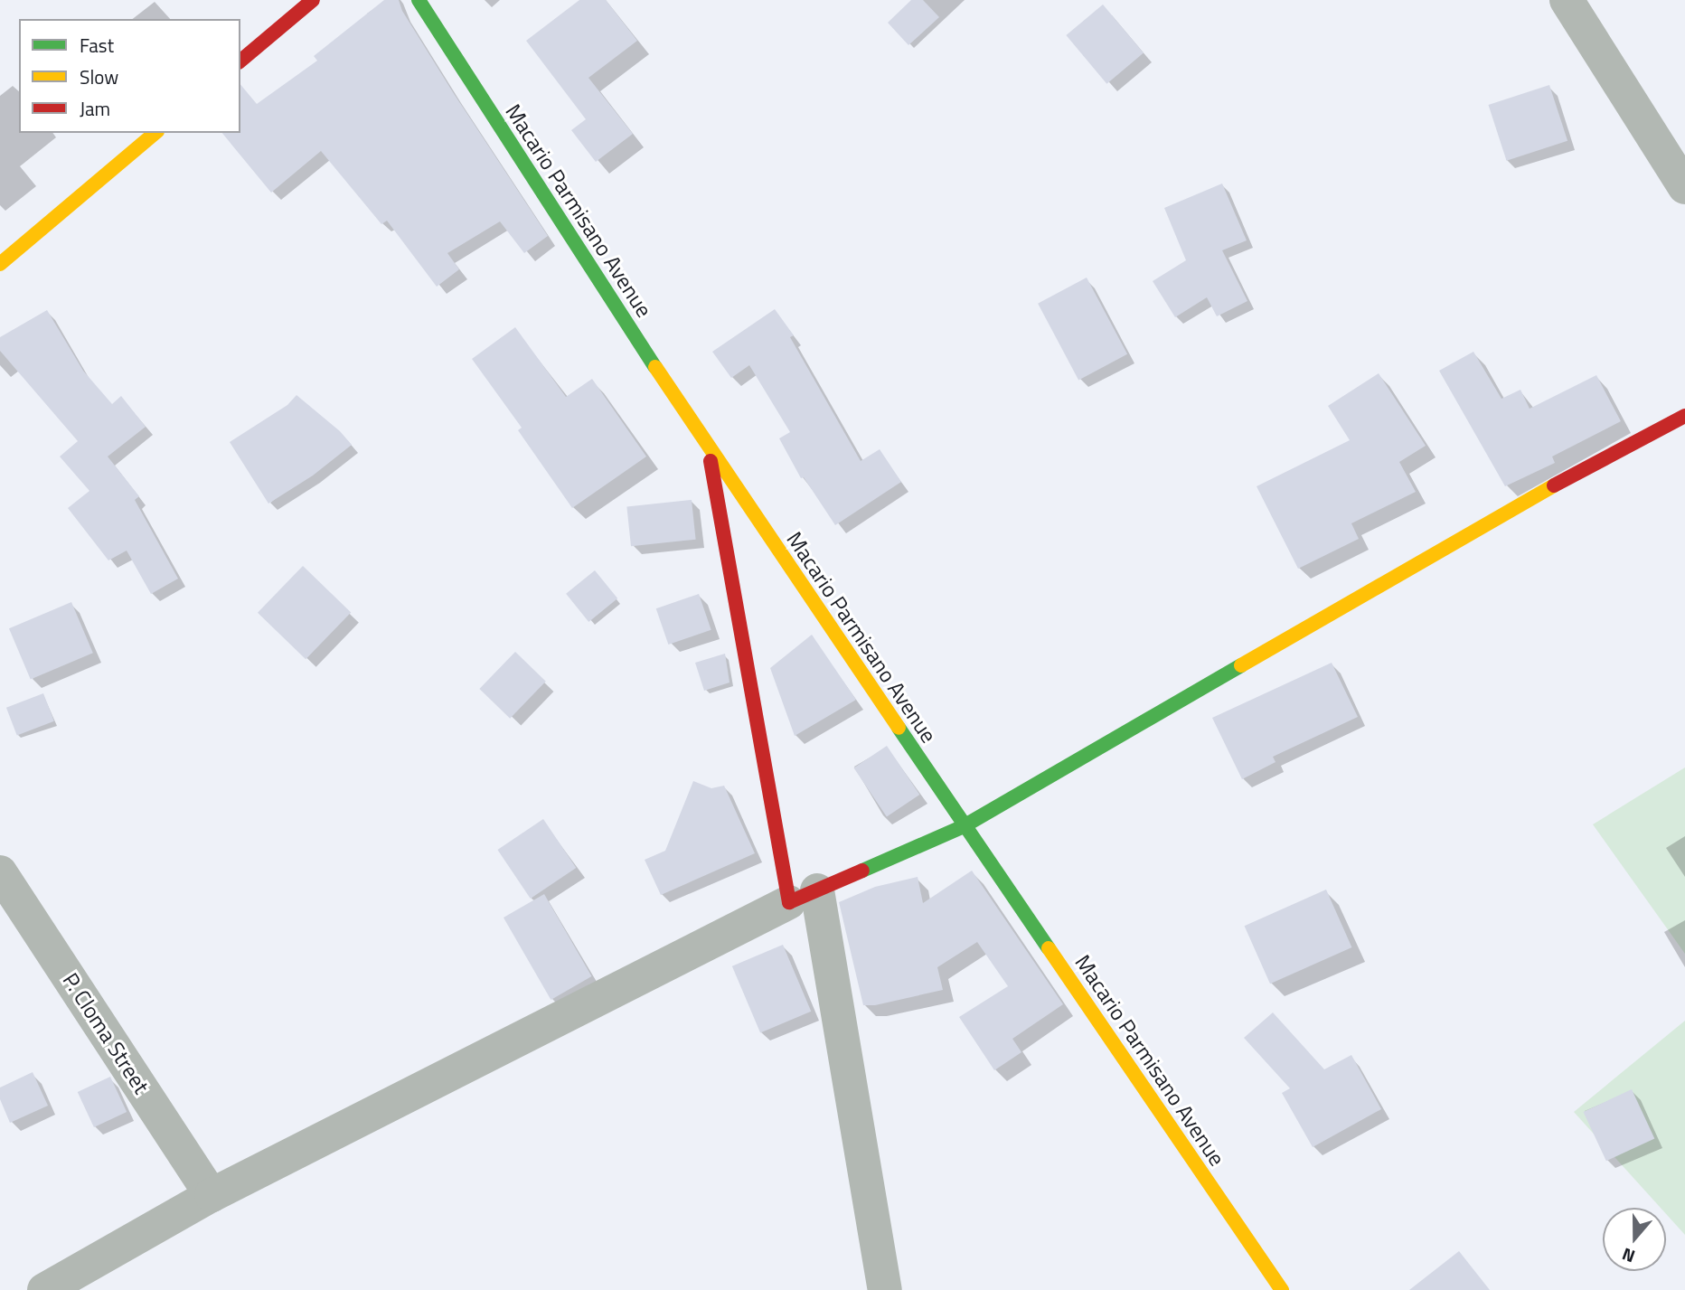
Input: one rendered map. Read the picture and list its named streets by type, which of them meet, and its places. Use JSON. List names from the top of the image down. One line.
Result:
{"streets":{"street":["Macario Parmisano Avenue","P. Cloma Street"]},"legend":["Fast","Slow","Jam"],"north":"bottom"}
